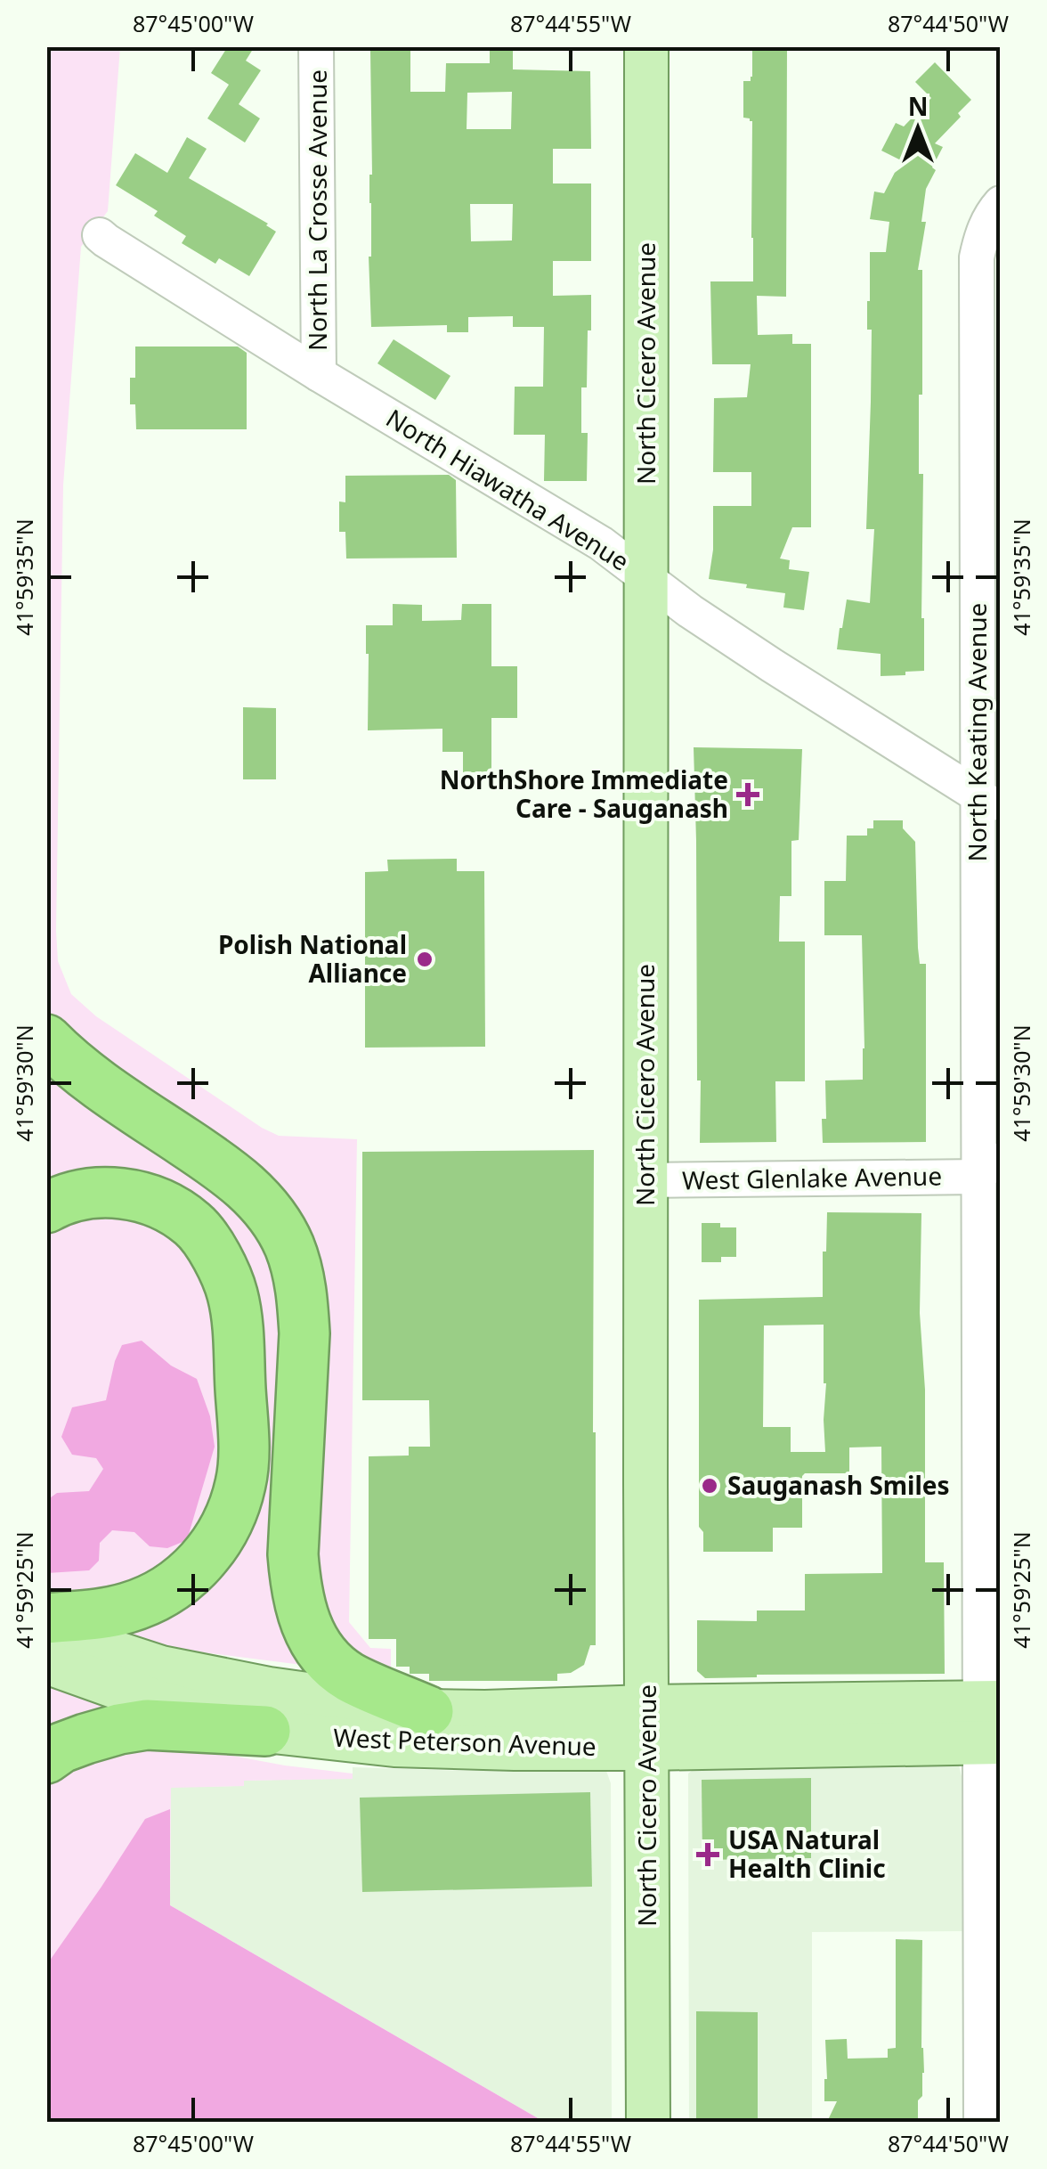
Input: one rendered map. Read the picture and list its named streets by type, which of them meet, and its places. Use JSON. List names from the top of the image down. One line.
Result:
{"streets":{"main road":["North Cicero Avenue","West Peterson Avenue"],"street":["North La Crosse Avenue","North Hiawatha Avenue","North Keating Avenue","West Glenlake Avenue"]},"crossings":[["North La Crosse Avenue","North Hiawatha Avenue"],["North Cicero Avenue","North Hiawatha Avenue"],["North Cicero Avenue","West Glenlake Avenue"],["North Cicero Avenue","West Peterson Avenue"],["North Hiawatha Avenue","North Keating Avenue"],["North Keating Avenue","West Glenlake Avenue"],["North Keating Avenue","West Peterson Avenue"]],"places":{"health":["NorthShore Immediate Care - Sauganash","USA Natural Health Clinic"],"other":["Polish National Alliance","Sauganash Smiles"]},"north":"top","coordinates":["87°45'00\"W","87°44'55\"W","87°44'50\"W","41°59'35\"N","41°59'30\"N","41°59'25\"N"]}
